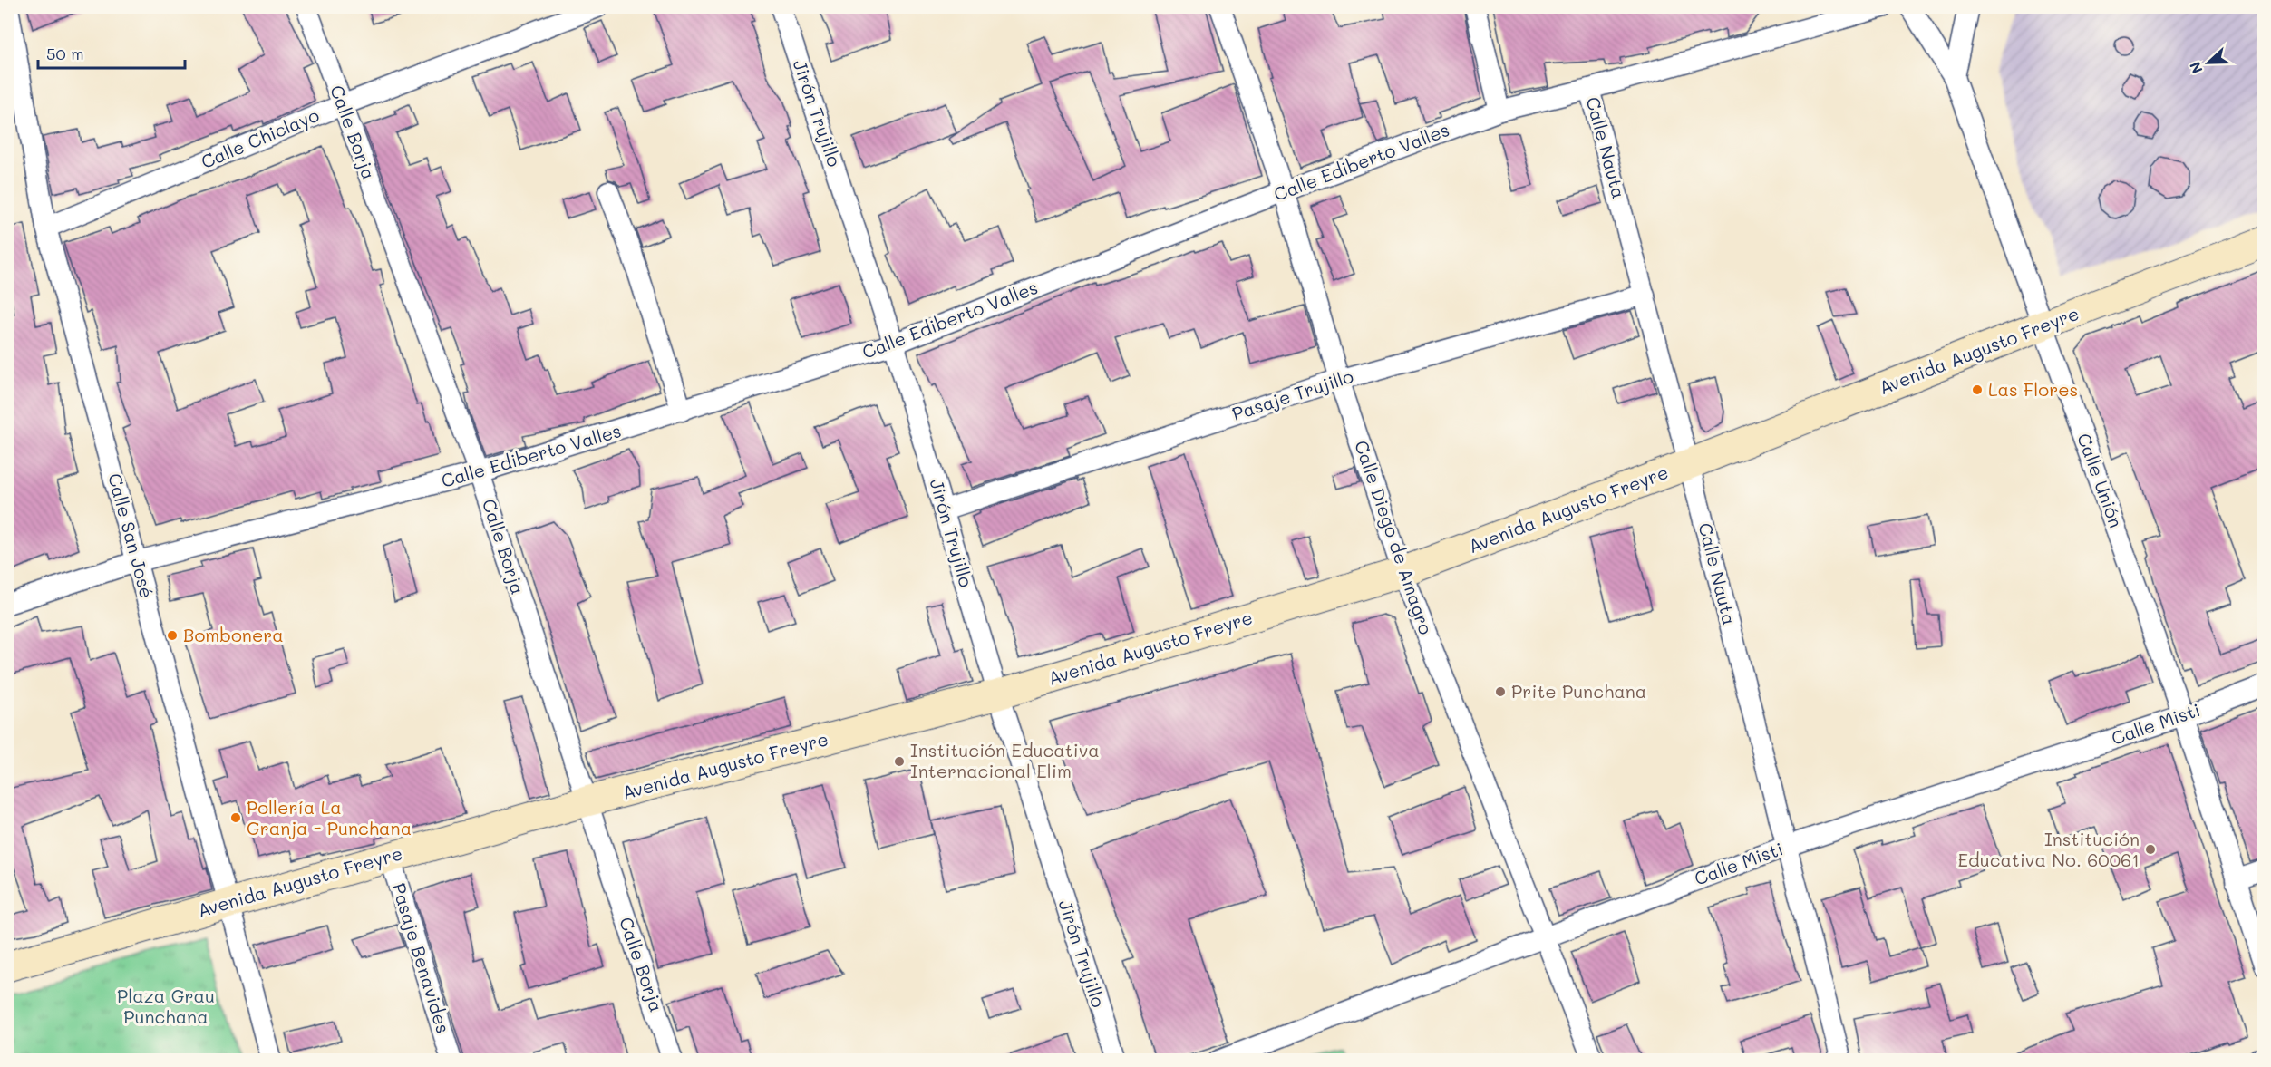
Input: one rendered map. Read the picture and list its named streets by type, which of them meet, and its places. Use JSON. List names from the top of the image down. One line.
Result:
{"streets":{"main road":["Avenida Augusto Freyre"],"street":["Jirón Trujillo","Calle Borja","Calle Chiclayo","Calle Nauta","Calle Ediberto Valles","Pasaje Trujillo","Calle Unión","Calle San José","Calle Diego de Amagro","Calle Misti","Pasaje Benavides"]},"crossings":[["Jirón Trujillo","Calle Ediberto Valles"],["Jirón Trujillo","Avenida Augusto Freyre"],["Jirón Trujillo","Pasaje Trujillo"],["Calle Borja","Calle Chiclayo"],["Calle Borja","Calle Ediberto Valles"],["Calle Borja","Avenida Augusto Freyre"],["Calle Chiclayo","Calle San José"],["Calle Nauta","Calle Ediberto Valles"],["Calle Nauta","Avenida Augusto Freyre"],["Calle Nauta","Pasaje Trujillo"],["Calle Nauta","Calle Misti"],["Calle Ediberto Valles","Calle San José"],["Calle Ediberto Valles","Calle Diego de Amagro"],["Avenida Augusto Freyre","Calle Unión"],["Avenida Augusto Freyre","Calle San José"],["Avenida Augusto Freyre","Calle Diego de Amagro"],["Avenida Augusto Freyre","Pasaje Benavides"],["Pasaje Trujillo","Calle Diego de Amagro"],["Calle Unión","Calle Misti"],["Calle Diego de Amagro","Calle Misti"]],"parks":["Plaza Grau Punchana"],"places":["Las Flores","Bombonera","Prite Punchana","Institución Educativa Internacional Elim","Pollería La Granja - Punchana","Institución Educativa No. 60061"],"scale_bar":"50 m","north":"left"}
